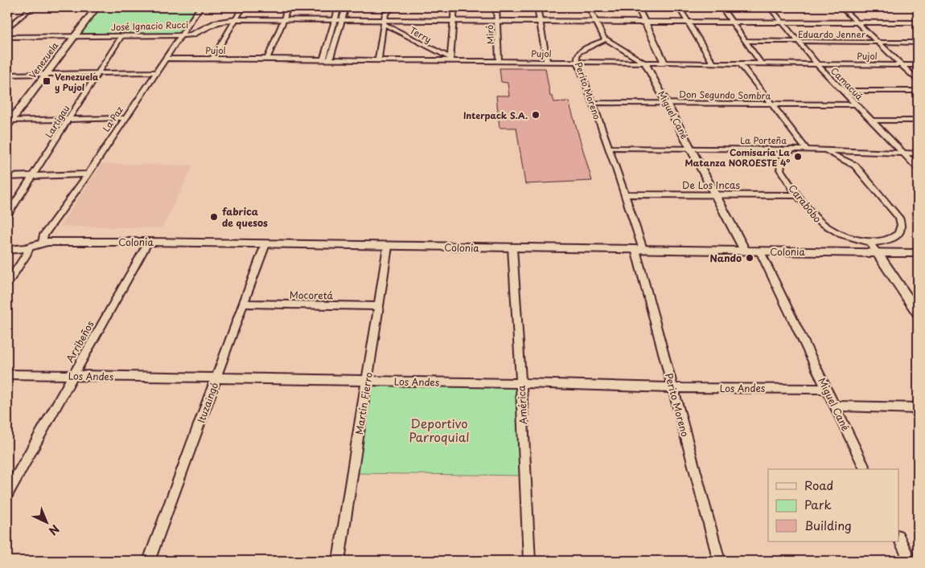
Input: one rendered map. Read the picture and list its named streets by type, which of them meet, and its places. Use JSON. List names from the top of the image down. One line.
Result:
{"streets":{"main road":["Venezuela"],"street":["José Ignacio Rucci","Eduardo Jenner","Terry","Miró","Pujol","Camacuá","Perito Moreno","Don Segundo Sombra","Miguel Cané","La Paz","Lartigau","La Porteña","De Los Incas","Carabobo","Colonia","Mocoretá","Arribeños","Los Andes","Ituzaingó","Martín Fierro","América"]},"crossings":[["José Ignacio Rucci","Terry"],["José Ignacio Rucci","Miró"],["José Ignacio Rucci","Venezuela"],["José Ignacio Rucci","Camacuá"],["José Ignacio Rucci","La Paz"],["José Ignacio Rucci","Lartigau"],["Eduardo Jenner","Camacuá"],["Terry","Pujol"],["Miró","Pujol"],["Pujol","Camacuá"],["Pujol","Perito Moreno"],["Pujol","Miguel Cané"],["Pujol","La Paz"],["Camacuá","Don Segundo Sombra"],["Camacuá","La Porteña"],["Perito Moreno","Don Segundo Sombra"],["Perito Moreno","La Porteña"],["Perito Moreno","De Los Incas"],["Perito Moreno","Colonia"],["Perito Moreno","Los Andes"],["Don Segundo Sombra","Miguel Cané"],["Miguel Cané","La Porteña"],["Miguel Cané","De Los Incas"],["Miguel Cané","Colonia"],["Miguel Cané","Los Andes"],["La Paz","Colonia"],["La Porteña","Carabobo"],["De Los Incas","Carabobo"],["Colonia","Arribeños"],["Colonia","Ituzaingó"],["Colonia","Martín Fierro"],["Colonia","América"],["Mocoretá","Ituzaingó"],["Mocoretá","Martín Fierro"],["Arribeños","Los Andes"],["Los Andes","Ituzaingó"],["Los Andes","Martín Fierro"],["Los Andes","América"]],"parks":["Deportivo Parroquial"],"places":{"transit":["Venezuela y Pujol"],"other":["Interpack S.A.","Comisaría La Matanza NOROESTE 4°","fabrica de quesos","Nando"]},"legend":["Road","Park","Building"],"north":"bottom right"}
